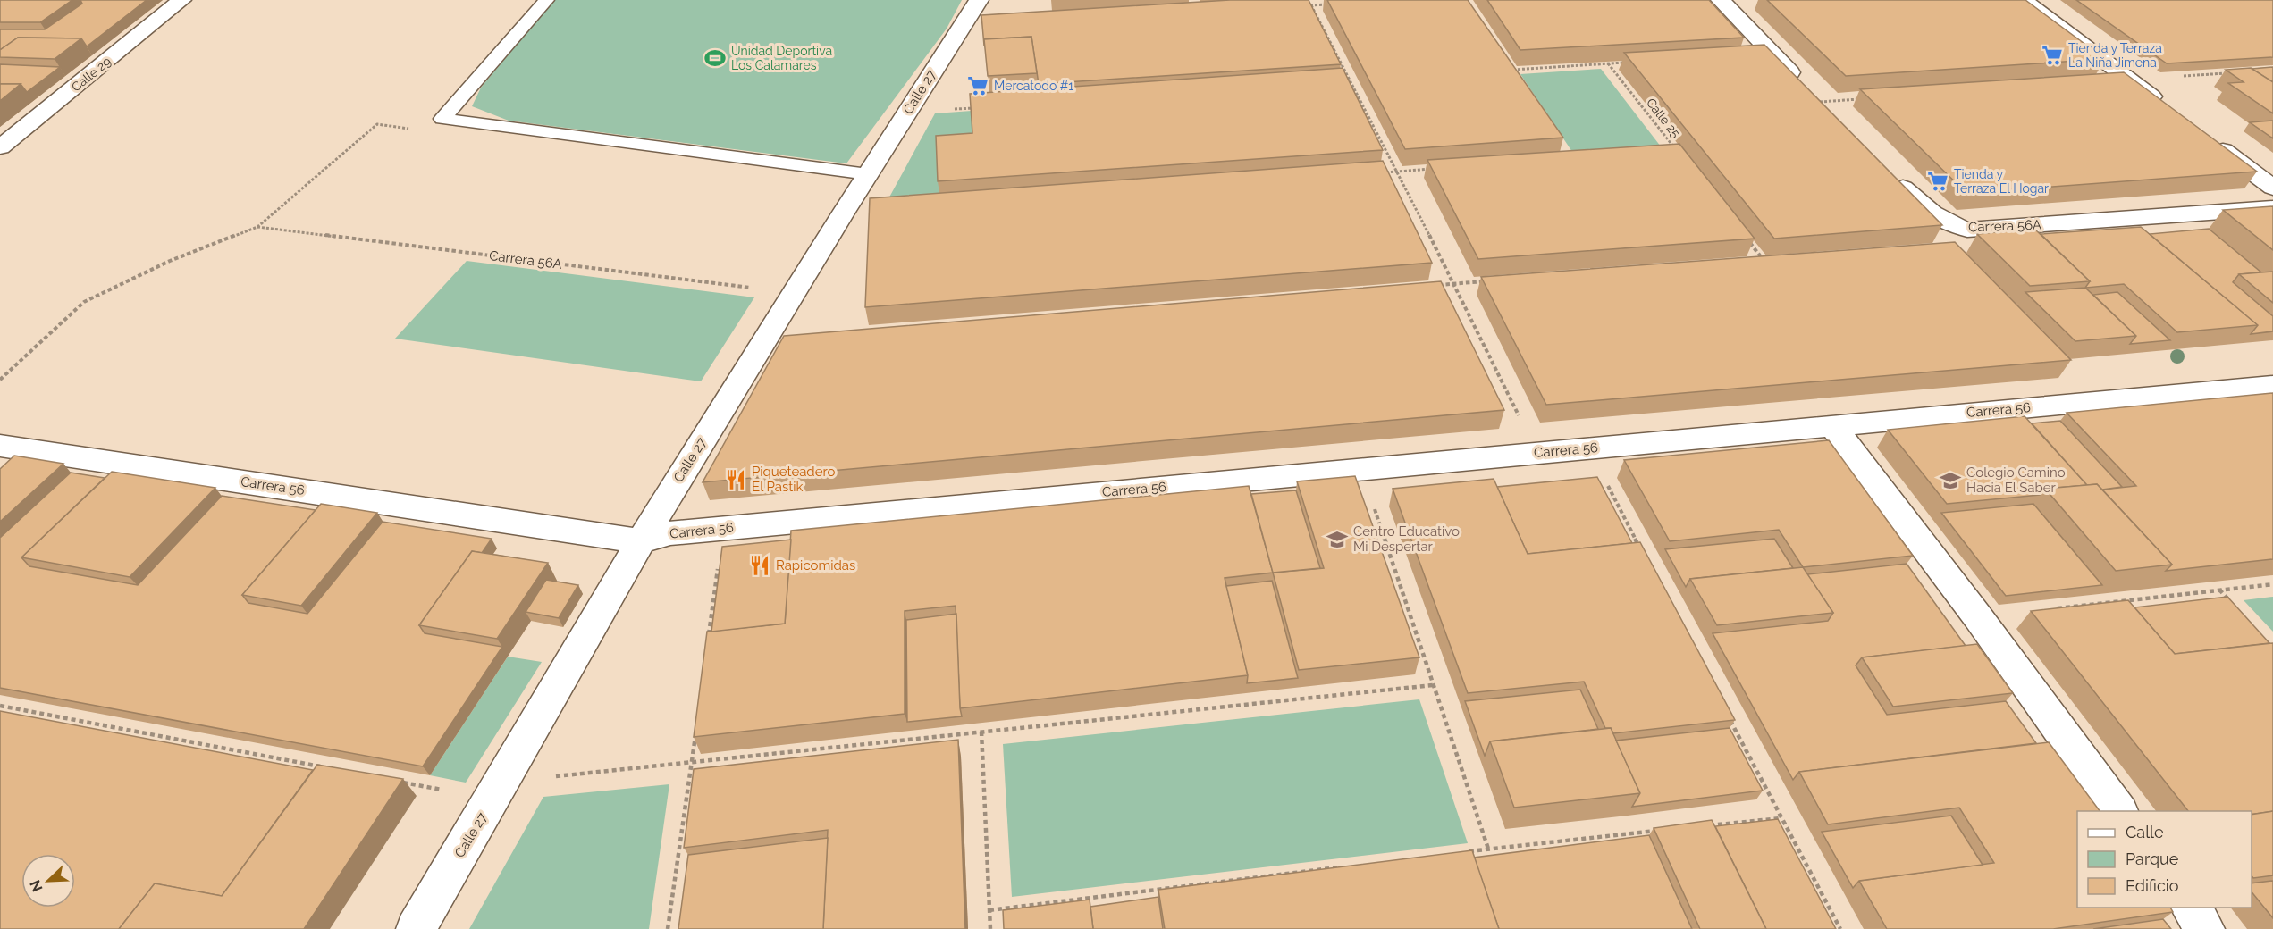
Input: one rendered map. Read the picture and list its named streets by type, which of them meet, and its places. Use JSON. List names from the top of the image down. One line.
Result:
{"streets":{"street":["Calle 29","Calle 27","Carrera 56A","Carrera 56"],"path":["Calle 25"]},"crossings":[["Calle 27","Carrera 56A"],["Calle 27","Carrera 56"]],"places":{"supermarket":["Tienda y Terraza La Niña Jimena","Mercatodo #1","Tienda y Terraza El Hogar"],"sports":["Unidad Deportiva Los Calamares"],"restaurant":["Piqueteadero El Pastik","Rapicomidas"],"school or university":["Colegio Camino Hacia El Saber","Centro Educativo Mi Despertar"]},"legend":["Calle","Parque","Edificio"],"north":"bottom left"}
